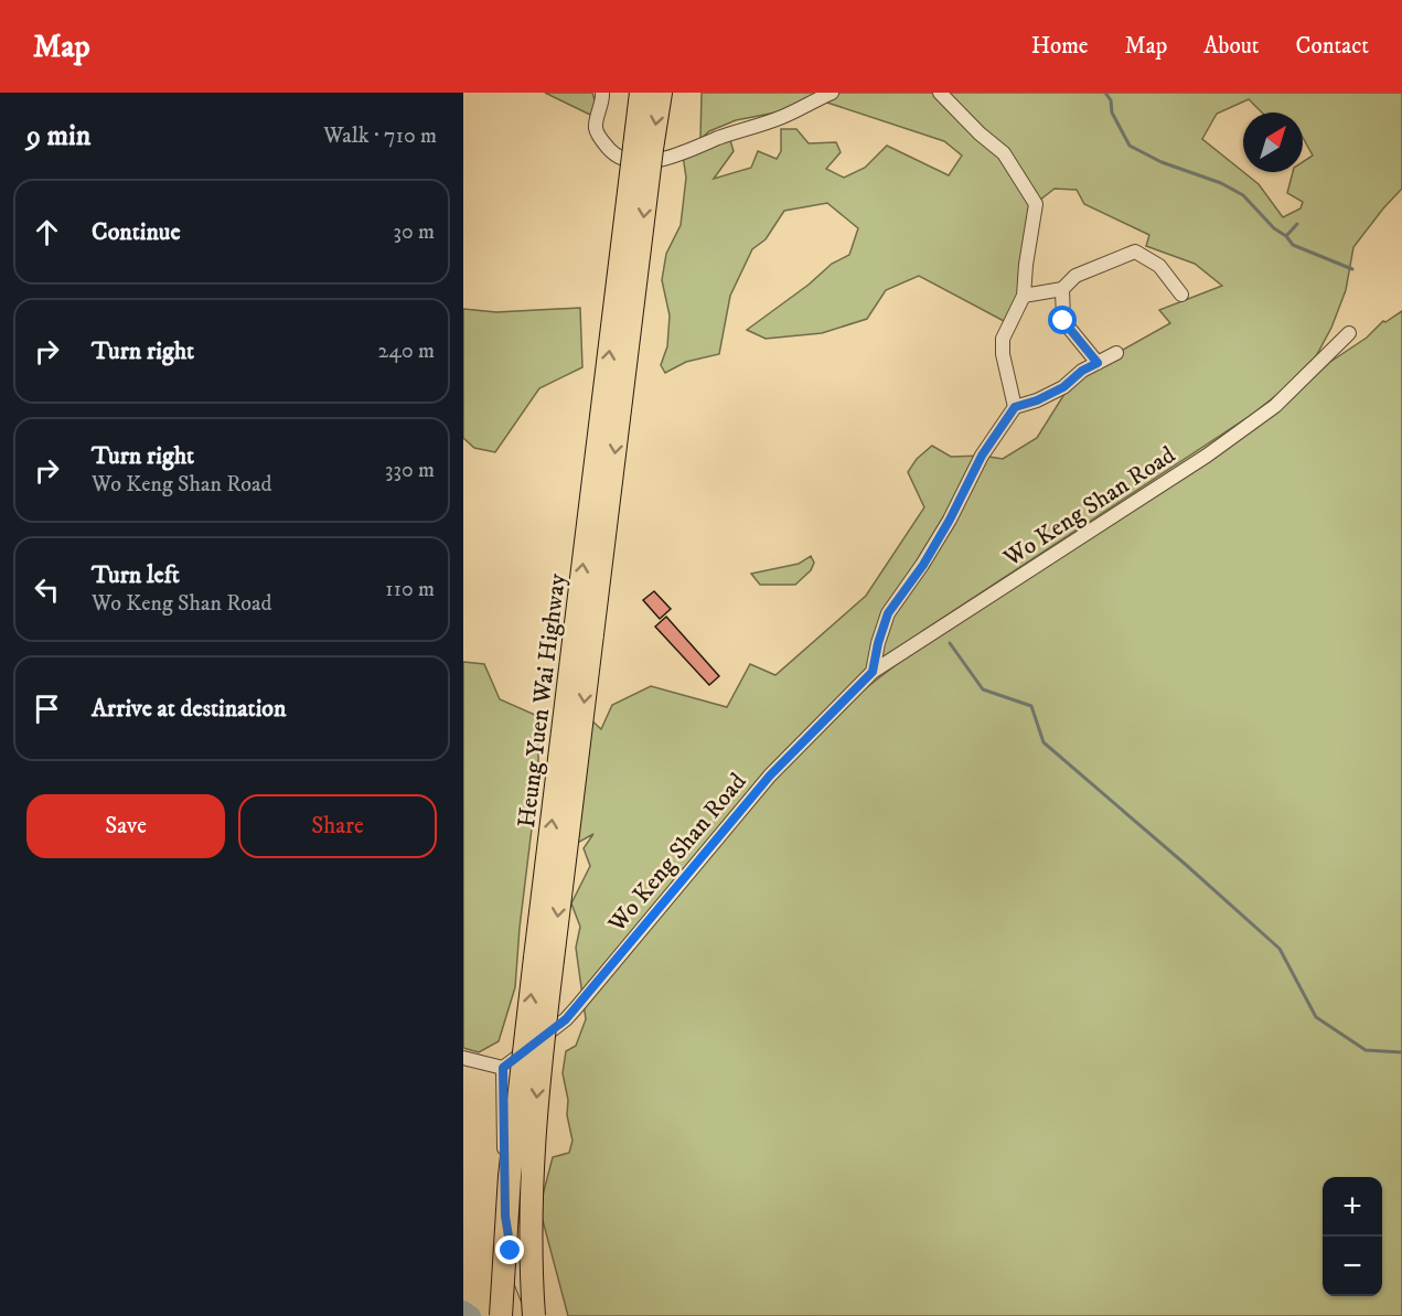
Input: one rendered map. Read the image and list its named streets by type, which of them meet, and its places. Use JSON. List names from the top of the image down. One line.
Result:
{"streets":{"highway":["Heung Yuen Wai Highway"],"street":["Wo Keng Shan Road"]},"north":"top right","page":{"header":"Map","nav":["Home","Map","About","Contact"],"heading":["9 min","Walk · 710 m"],"list":[["Continue","30 m"],["Turn right","240 m"],["Turn right","Wo Keng Shan Road","330 m"],["Turn left","Wo Keng Shan Road","110 m"],"Arrive at destination"],"buttons":["Save","Share"],"map_buttons":["+","−"]}}
